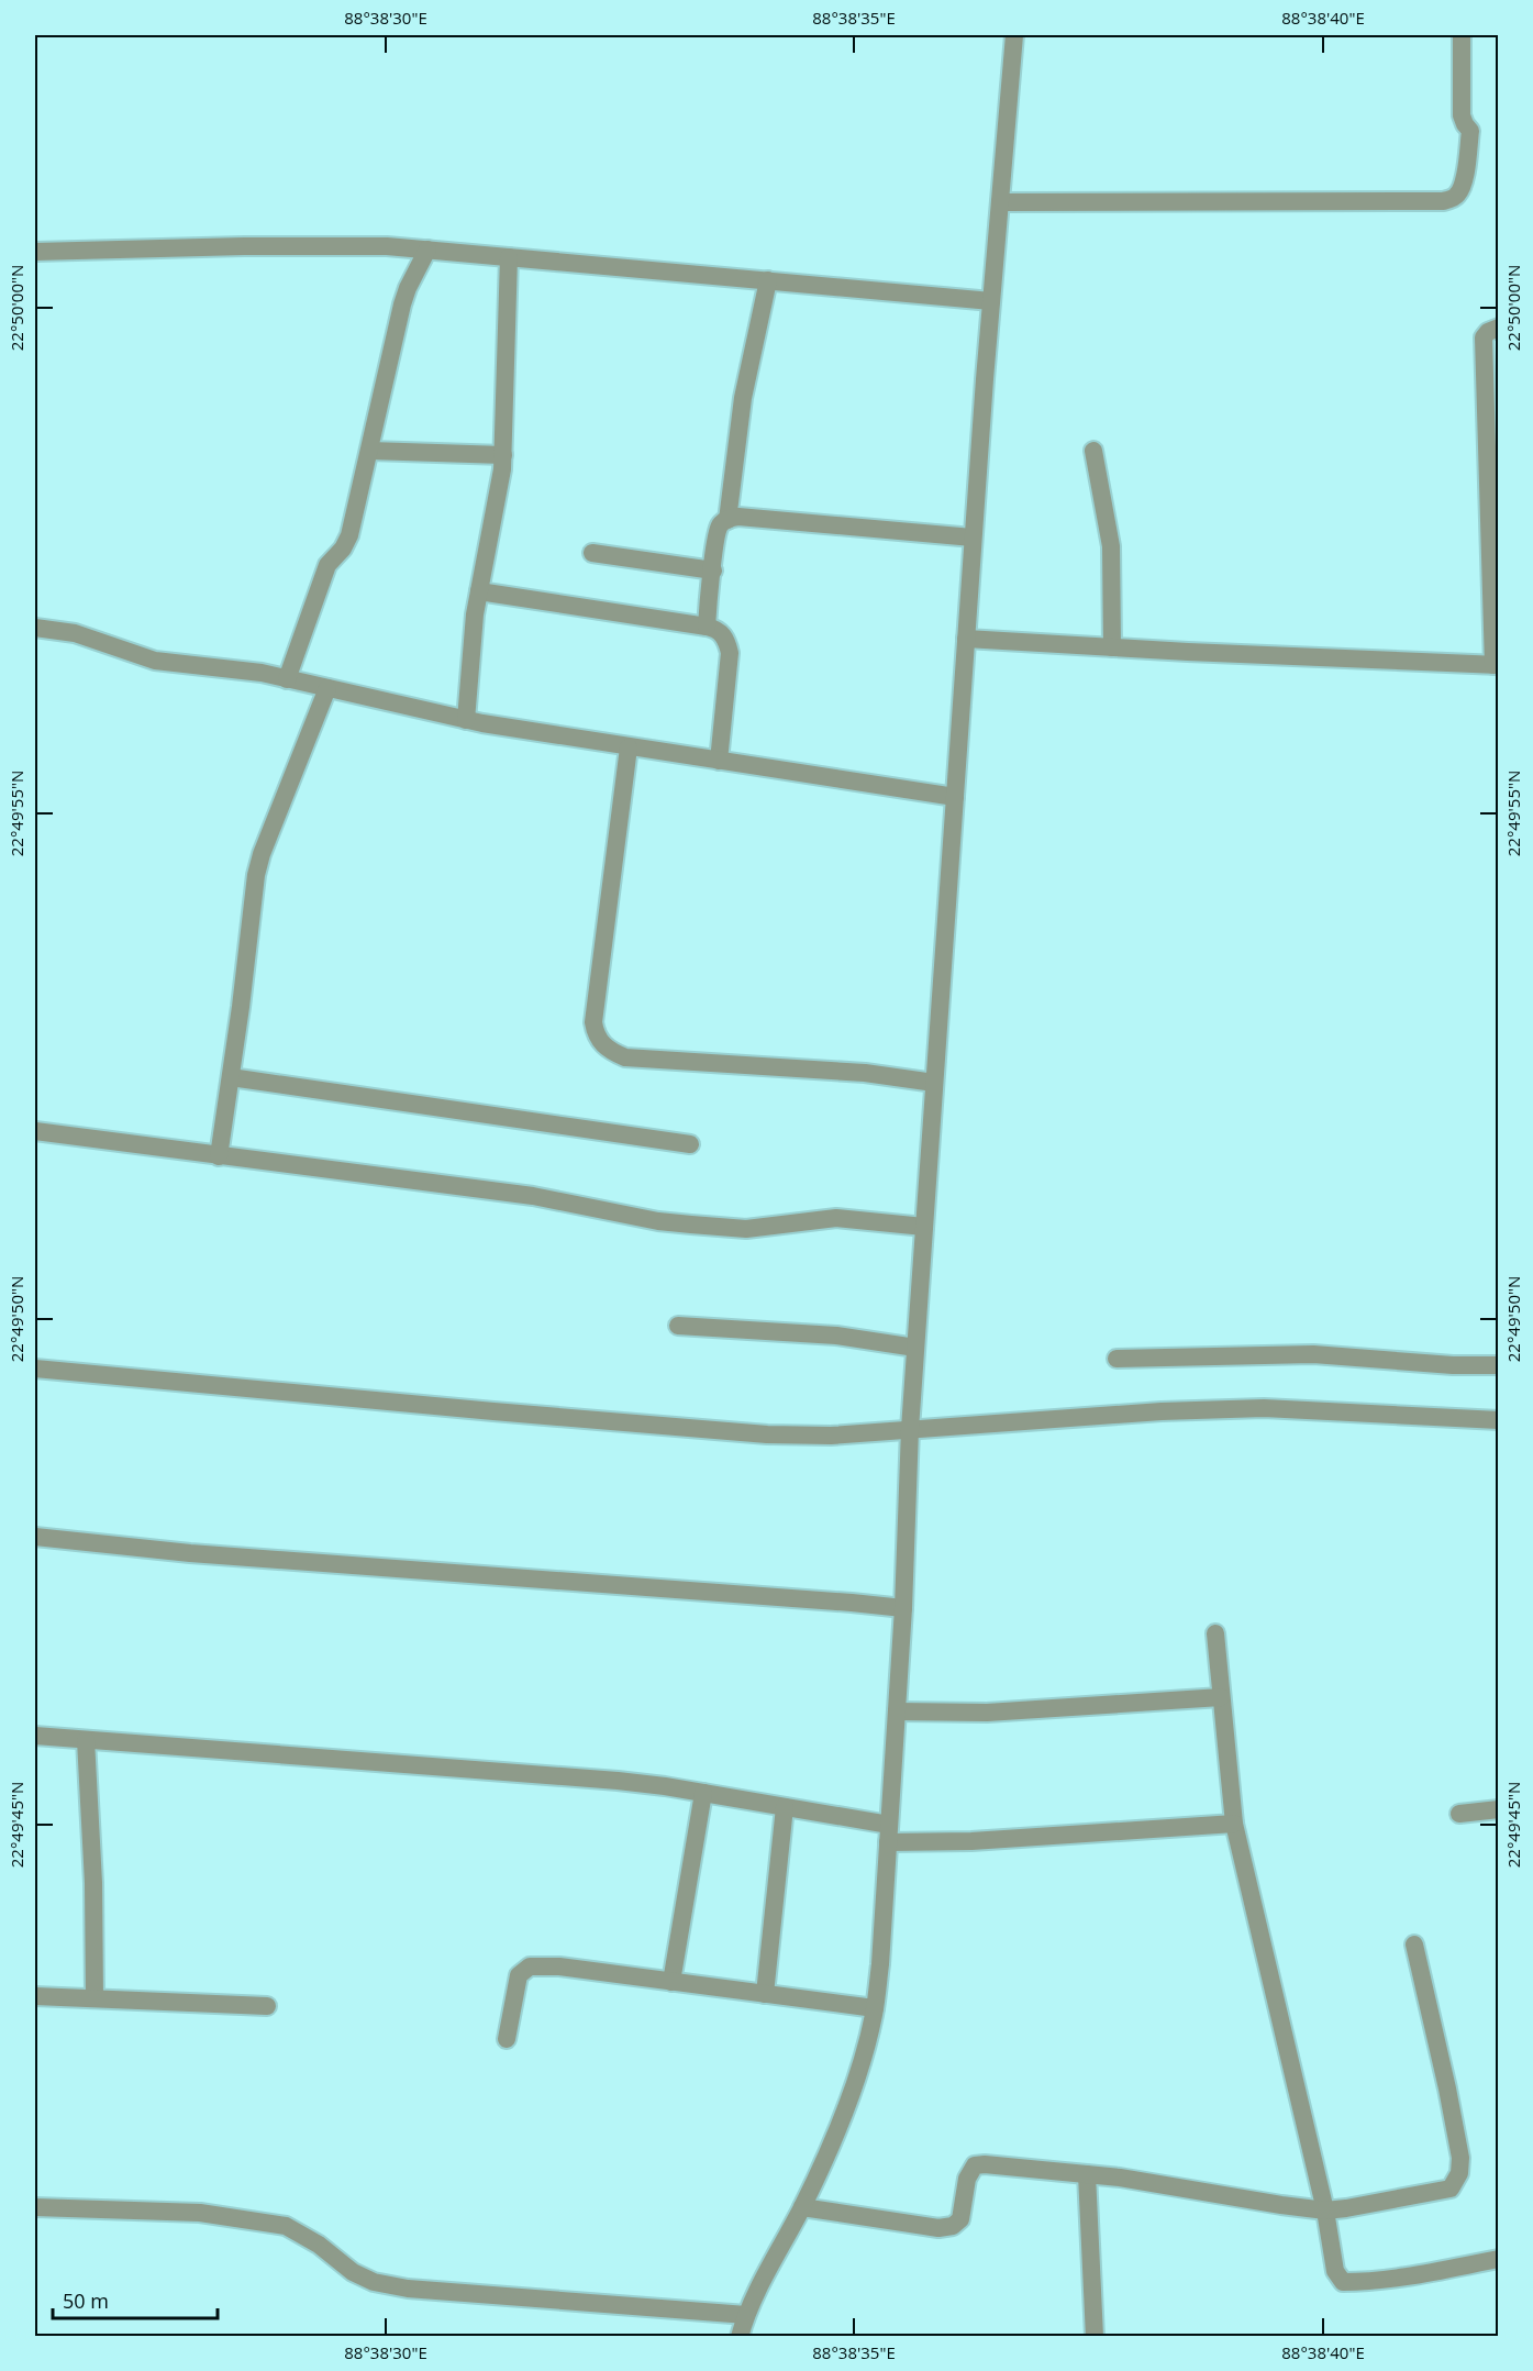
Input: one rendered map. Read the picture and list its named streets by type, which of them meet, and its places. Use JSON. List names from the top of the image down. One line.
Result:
{"scale_bar":"50 m","coordinates":["88°38'30\"E","88°38'35\"E","88°38'40\"E","22°50'00\"N","22°49'55\"N","22°49'50\"N","22°49'45\"N"]}
